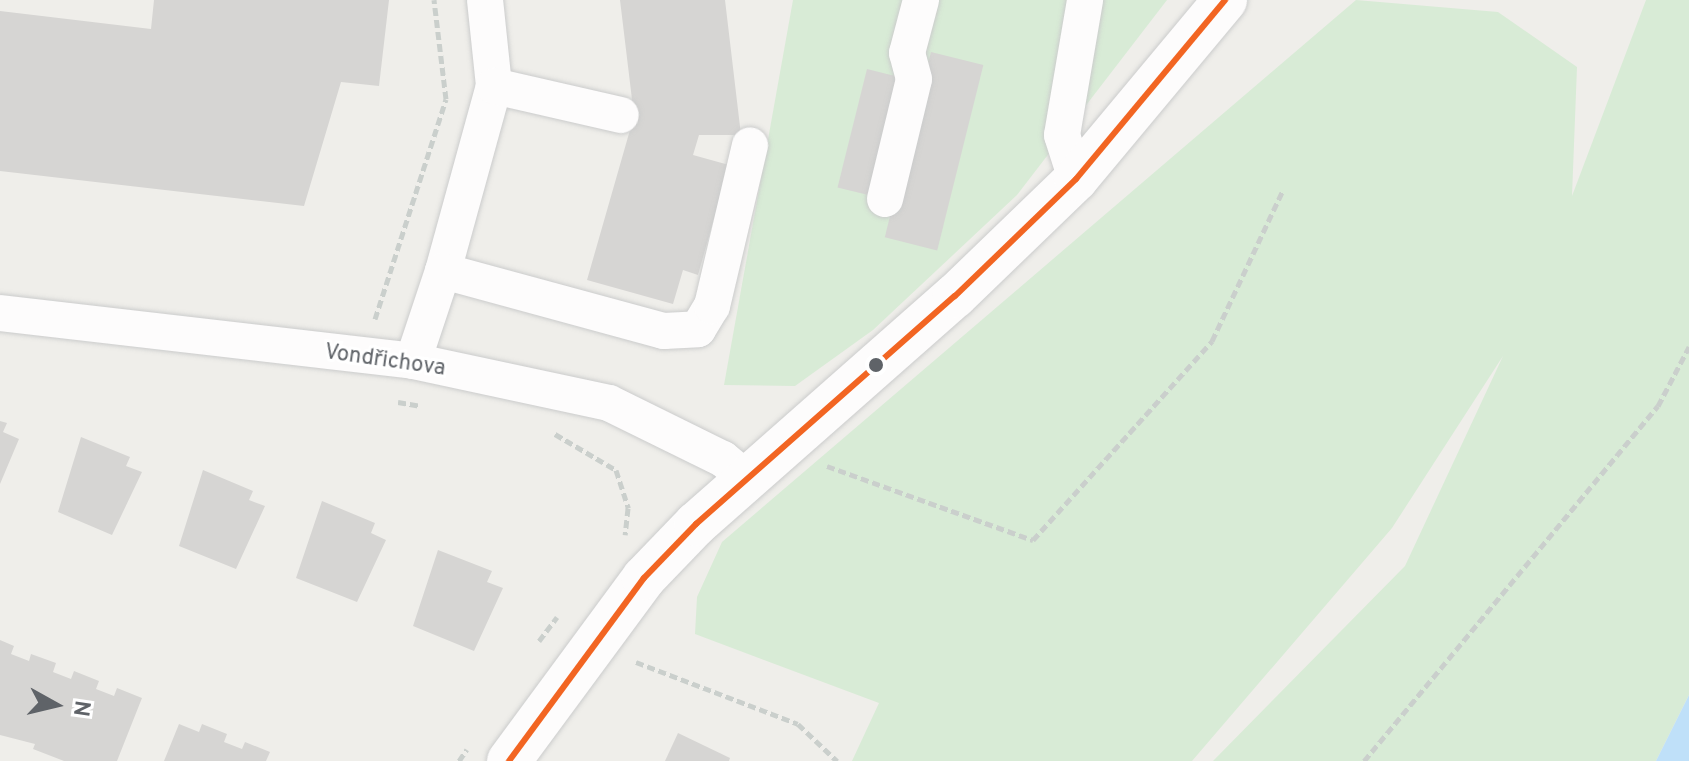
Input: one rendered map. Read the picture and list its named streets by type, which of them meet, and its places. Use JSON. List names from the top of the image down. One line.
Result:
{"streets":{"street":["Vondřichova"]},"north":"right"}
